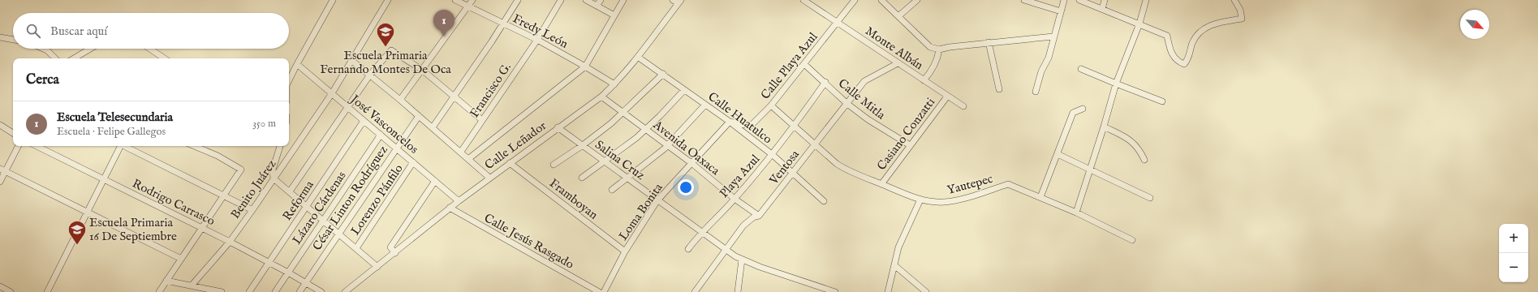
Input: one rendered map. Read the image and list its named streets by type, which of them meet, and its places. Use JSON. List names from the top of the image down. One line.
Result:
{"streets":{"street":["Fredy León","Monte Albán","Calle Playa Azul","Francisco G.","Calle Mitla","Calle Huatulco","José Vasconcelos","Casiano Conzatti","Calle Leñador","Avenida Oaxaca","Salina Cruz","Ventosa","Playa Azul","Yautepec","Benito Juárez","César Linton Rodríguez","Framboyan","Lorenzo Pánfilo","Reforma","Rodrigo Carrasco","Lázaro Cárdenas","Loma Bonita","Calle Jesús Rasgado"]},"crossings":[["Fredy León","Francisco G."],["Fredy León","Calle Leñador"],["Monte Albán","Calle Playa Azul"],["Monte Albán","Casiano Conzatti"],["Monte Albán","Ventosa"],["Calle Playa Azul","Calle Mitla"],["Calle Playa Azul","Calle Huatulco"],["Calle Playa Azul","Yautepec"],["Calle Playa Azul","Loma Bonita"],["Calle Mitla","Casiano Conzatti"],["Calle Mitla","Ventosa"],["Calle Mitla","Playa Azul"],["Calle Huatulco","Calle Leñador"],["Calle Huatulco","Ventosa"],["Calle Huatulco","Playa Azul"],["Calle Huatulco","Loma Bonita"],["José Vasconcelos","Calle Leñador"],["José Vasconcelos","Benito Juárez"],["José Vasconcelos","César Linton Rodríguez"],["José Vasconcelos","Lorenzo Pánfilo"],["José Vasconcelos","Reforma"],["José Vasconcelos","Lázaro Cárdenas"],["Casiano Conzatti","Yautepec"],["Calle Leñador","Avenida Oaxaca"],["Calle Leñador","Salina Cruz"],["Calle Leñador","Framboyan"],["Calle Leñador","Calle Jesús Rasgado"],["Avenida Oaxaca","Ventosa"],["Avenida Oaxaca","Playa Azul"],["Avenida Oaxaca","Loma Bonita"],["Salina Cruz","Ventosa"],["Salina Cruz","Playa Azul"],["Salina Cruz","Loma Bonita"],["Ventosa","Yautepec"],["Playa Azul","Yautepec"],["Benito Juárez","Rodrigo Carrasco"],["César Linton Rodríguez","Rodrigo Carrasco"],["Framboyan","Loma Bonita"],["Reforma","Rodrigo Carrasco"],["Rodrigo Carrasco","Lázaro Cárdenas"]],"places":{"school or university":["Escuela Primaria Fernando Montes De Oca","Escuela Primaria 16 De Septiembre"]},"north":"bottom right","page":{"pins":"1","search":"Buscar aquí","heading":"Cerca","list":[{"mark":"1","name":"Escuela Telesecundaria","note":"Escuela · Felipe Gallegos","value":"350 m"}],"map_buttons":["+","−"]}}
